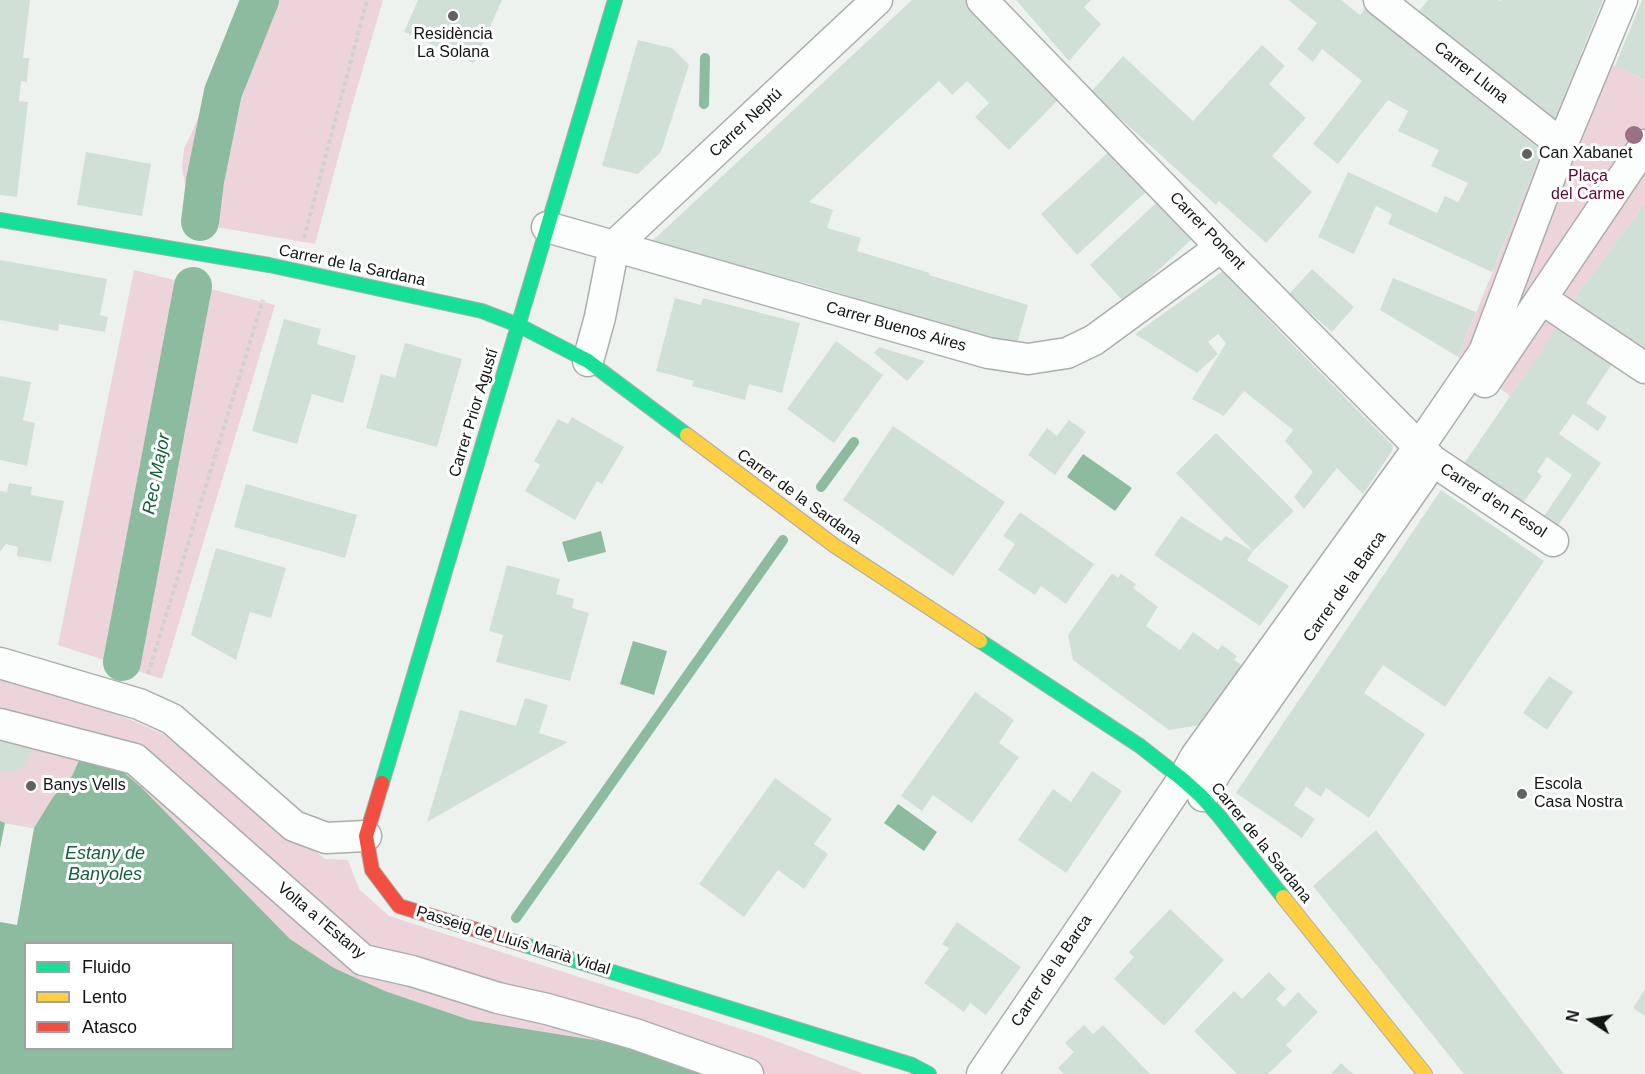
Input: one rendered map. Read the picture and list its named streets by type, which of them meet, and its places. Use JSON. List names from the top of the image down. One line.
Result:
{"streets":{"street":["Carrer Lluna","Carrer Neptú","Carrer Ponent","Carrer de la Sardana","Carrer Buenos Aires","Carrer Prior Agustí","Carrer d'en Fesol","Carrer de la Barca","Volta a l'Estany","Passeig de Lluís Marià Vidal"]},"crossings":[["Carrer Neptú","Carrer Buenos Aires"],["Carrer Ponent","Carrer Buenos Aires"],["Carrer Ponent","Carrer d'en Fesol"],["Carrer Ponent","Carrer de la Barca"],["Carrer de la Sardana","Carrer Prior Agustí"],["Carrer de la Sardana","Carrer de la Barca"],["Carrer Buenos Aires","Carrer Prior Agustí"],["Carrer Prior Agustí","Passeig de Lluís Marià Vidal"],["Carrer d'en Fesol","Carrer de la Barca"]],"water":["Rec Major","Estany de Banyoles"],"parks":["Plaça del Carme"],"places":["Residència La Solana","Can Xabanet","Banys Vells","Escola Casa Nostra"],"legend":["Fluido","Lento","Atasco"],"north":"left"}
